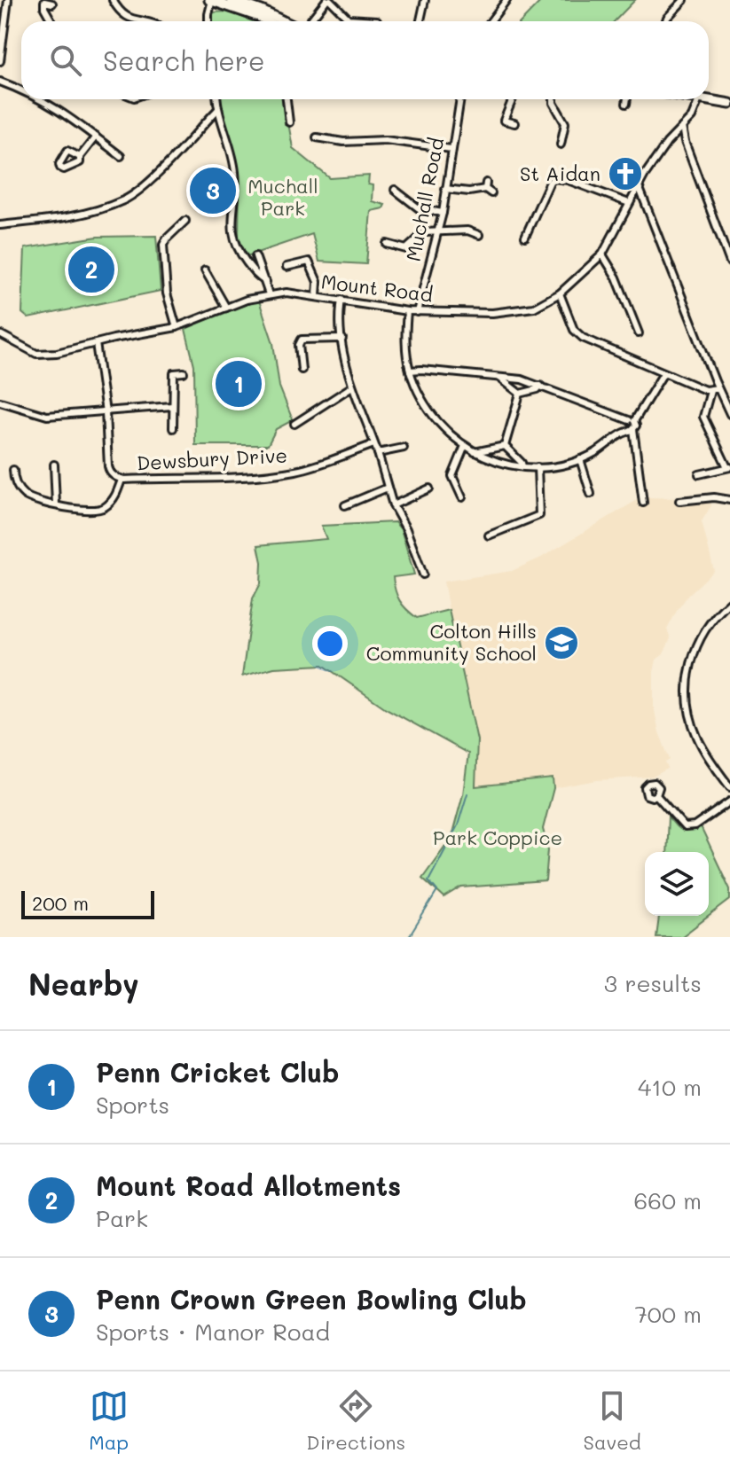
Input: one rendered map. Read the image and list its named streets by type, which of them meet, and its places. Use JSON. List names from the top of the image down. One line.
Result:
{"streets":{"street":["Muchall Road","Mount Road","Dewsbury Drive"]},"crossings":[["Muchall Road","Mount Road"],["Mount Road","Dewsbury Drive"]],"parks":["Muchall Park","Park Coppice"],"places":{"church":["St Aidan"],"school or university":["Colton Hills Community School"]},"scale_bar":"200 m","page":{"search":"Search here","pins":["3","2","1"],"scale":"200 m","heading":["Nearby","3 results"],"list":[{"mark":"1","name":"Penn Cricket Club","note":"Sports","value":"410 m"},{"mark":"2","name":"Mount Road Allotments","note":"Park","value":"660 m"},{"mark":"3","name":"Penn Crown Green Bowling Club","note":"Sports · Manor Road","value":"700 m"}],"nav":["Map","Directions","Saved"]}}
